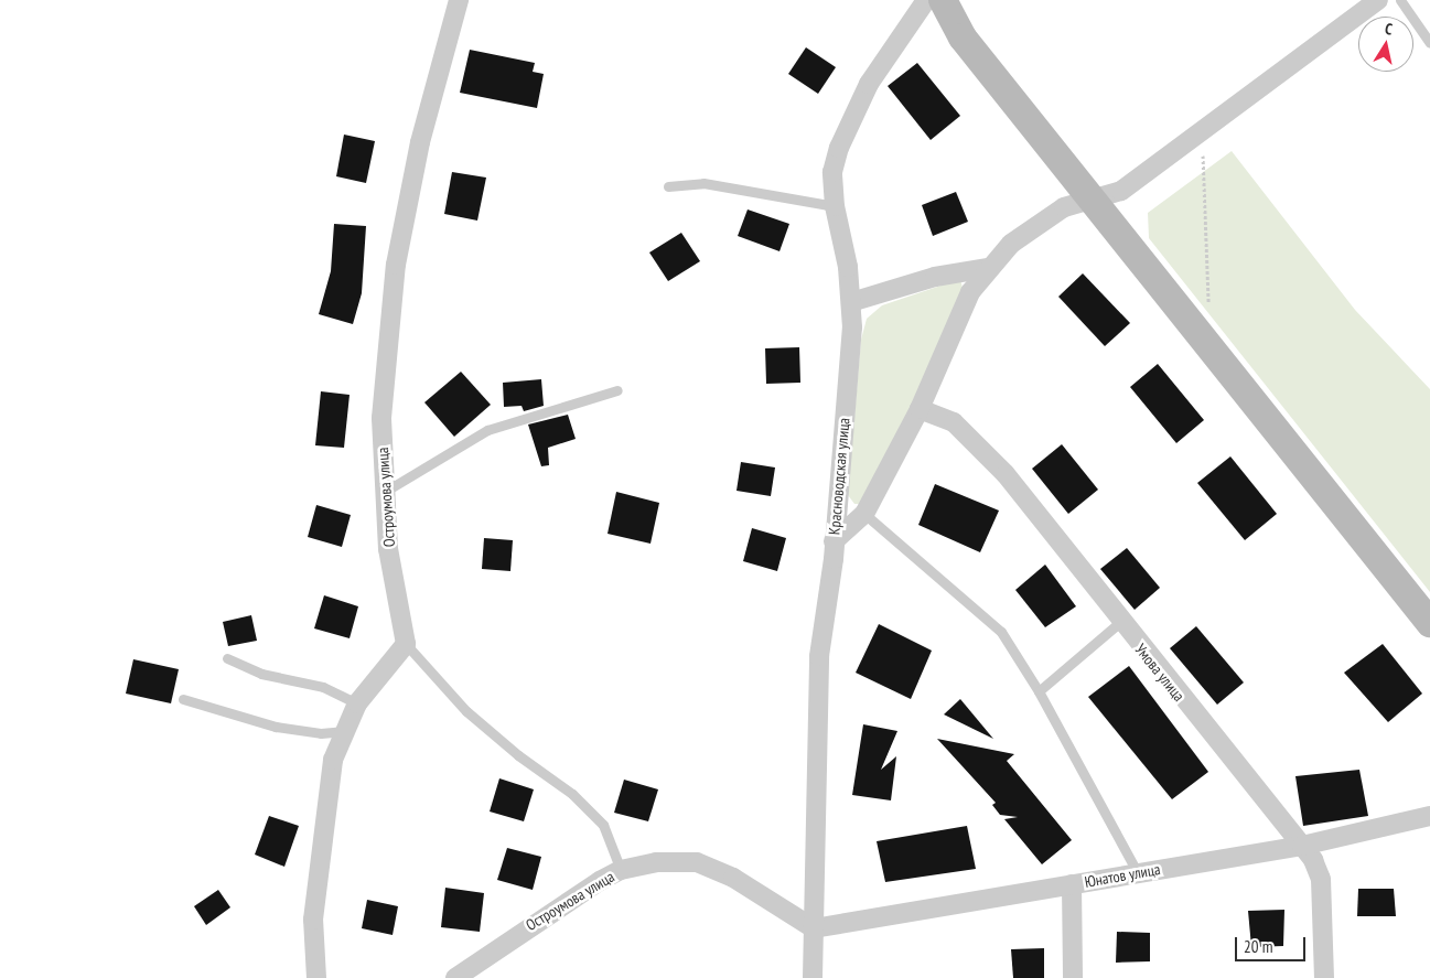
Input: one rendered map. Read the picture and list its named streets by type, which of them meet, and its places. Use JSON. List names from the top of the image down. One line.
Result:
{"streets":{"street":["Красноводская улица","Остроумова улица","Умова улица","Юнатов улица"]},"crossings":[["Красноводская улица","Остроумова улица"],["Красноводская улица","Юнатов улица"],["Остроумова улица","Юнатов улица"],["Умова улица","Юнатов улица"]],"scale_bar":"20 m","north":"top"}
